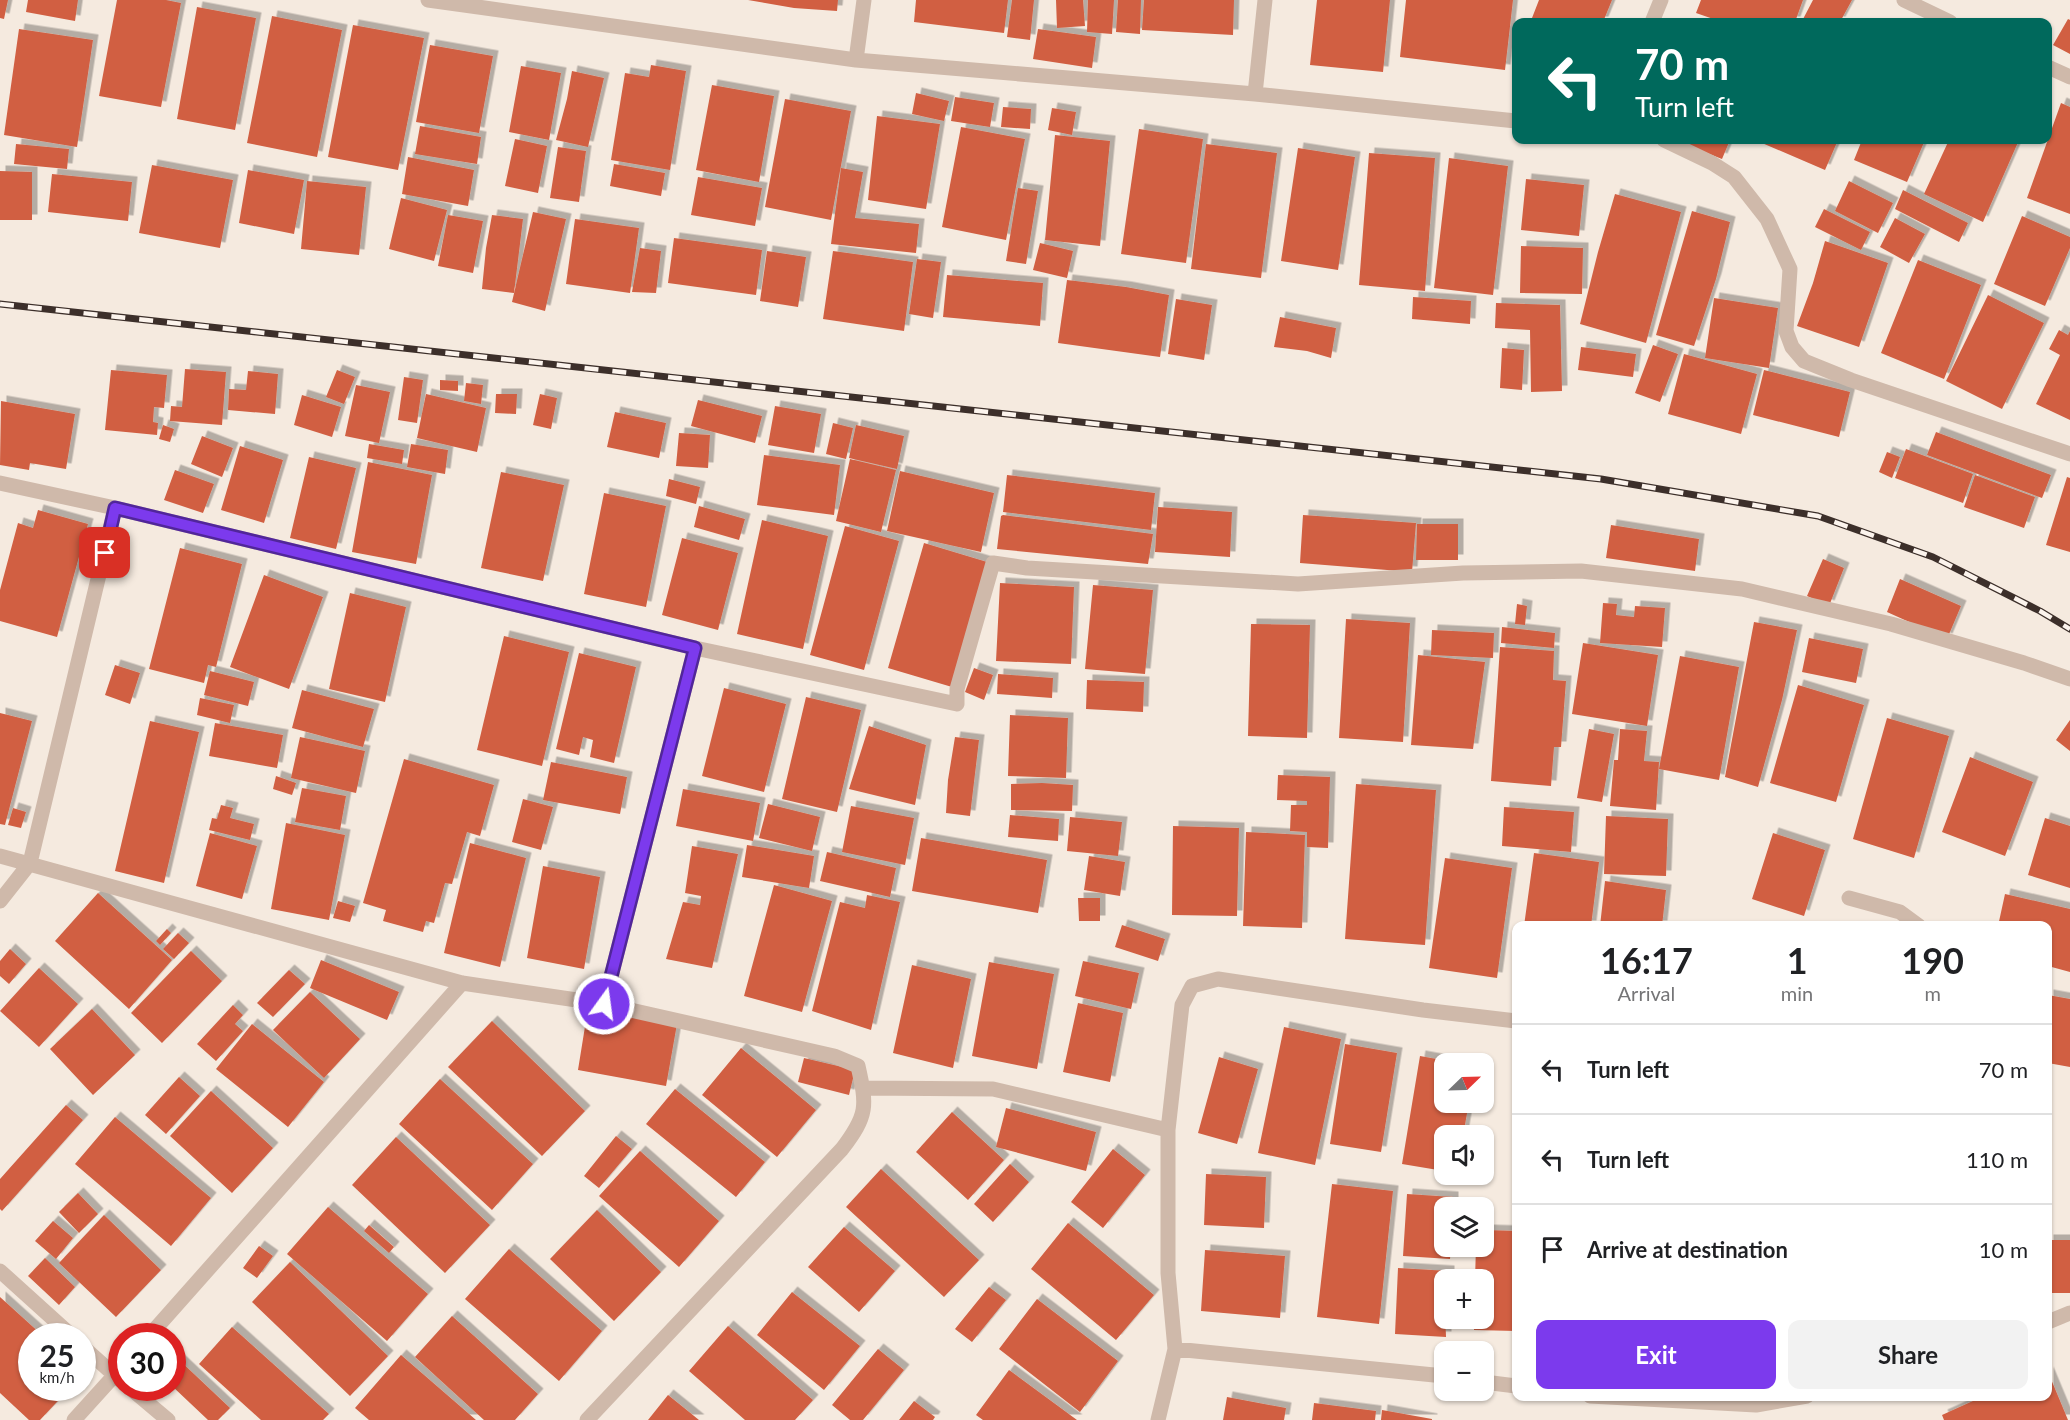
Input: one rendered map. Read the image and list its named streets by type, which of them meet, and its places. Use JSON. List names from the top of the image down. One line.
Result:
{"north":"top right","page":{"turn":["70 m","Turn left"],"eta":["16:17","Arrival","1","min","190","m"],"list":[{"name":"Turn left","value":"70 m"},{"name":"Turn left","value":"110 m"},{"name":"Arrive at destination","value":"10 m"}],"map_buttons":["+","−"],"buttons":["Exit","Share"],"speed":"25 km/h","limit":"30"}}
